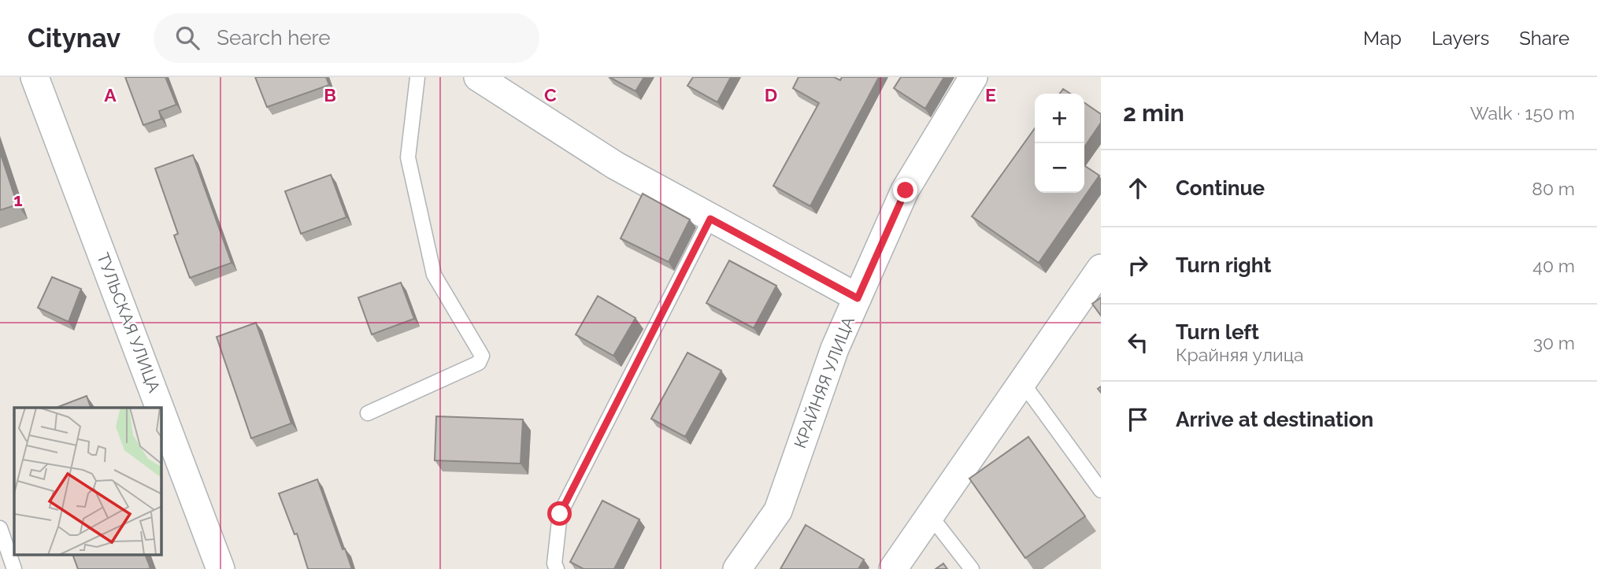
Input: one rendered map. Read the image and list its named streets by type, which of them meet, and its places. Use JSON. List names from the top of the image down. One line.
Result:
{"streets":{"street":["ТУЛЬСКАЯ УЛИЦА","КРАЙНЯЯ УЛИЦА"]},"page":{"header":"Citynav","search":"Search here","nav":["Map","Layers","Share"],"heading":["2 min","Walk · 150 m"],"map_buttons":["+","−"],"list":[["Continue","80 m"],["Turn right","40 m"],["Turn left","Крайняя улица","30 m"],"Arrive at destination"]},"grid":{"columns":["A","B","C","D","E"],"rows":["1"]}}
